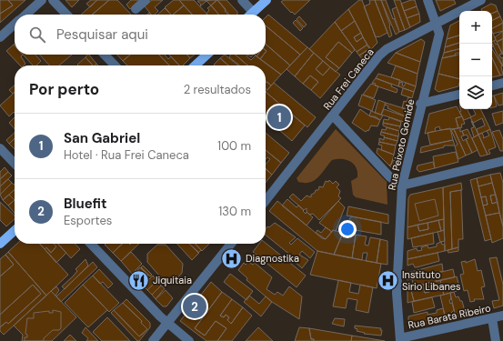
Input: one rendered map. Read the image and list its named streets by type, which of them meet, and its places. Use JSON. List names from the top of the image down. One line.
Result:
{"streets":{"street":["Rua Frei Caneca","Rua Peixoto Gomide","Rua Barata Ribeiro"]},"crossings":[["Rua Frei Caneca","Rua Peixoto Gomide"],["Rua Peixoto Gomide","Rua Barata Ribeiro"]],"places":{"hospital":["Diagnostika","Instituto Sirio Libanes"],"restaurant":["Jiquitaia"]},"page":{"map_buttons":["+","−"],"search":"Pesquisar aqui","heading":["Por perto","2 resultados"],"pins":["1","2"],"list":[{"mark":"1","name":"San Gabriel","note":"Hotel · Rua Frei Caneca","value":"100 m"},{"mark":"2","name":"Bluefit","note":"Esportes","value":"130 m"}]}}
